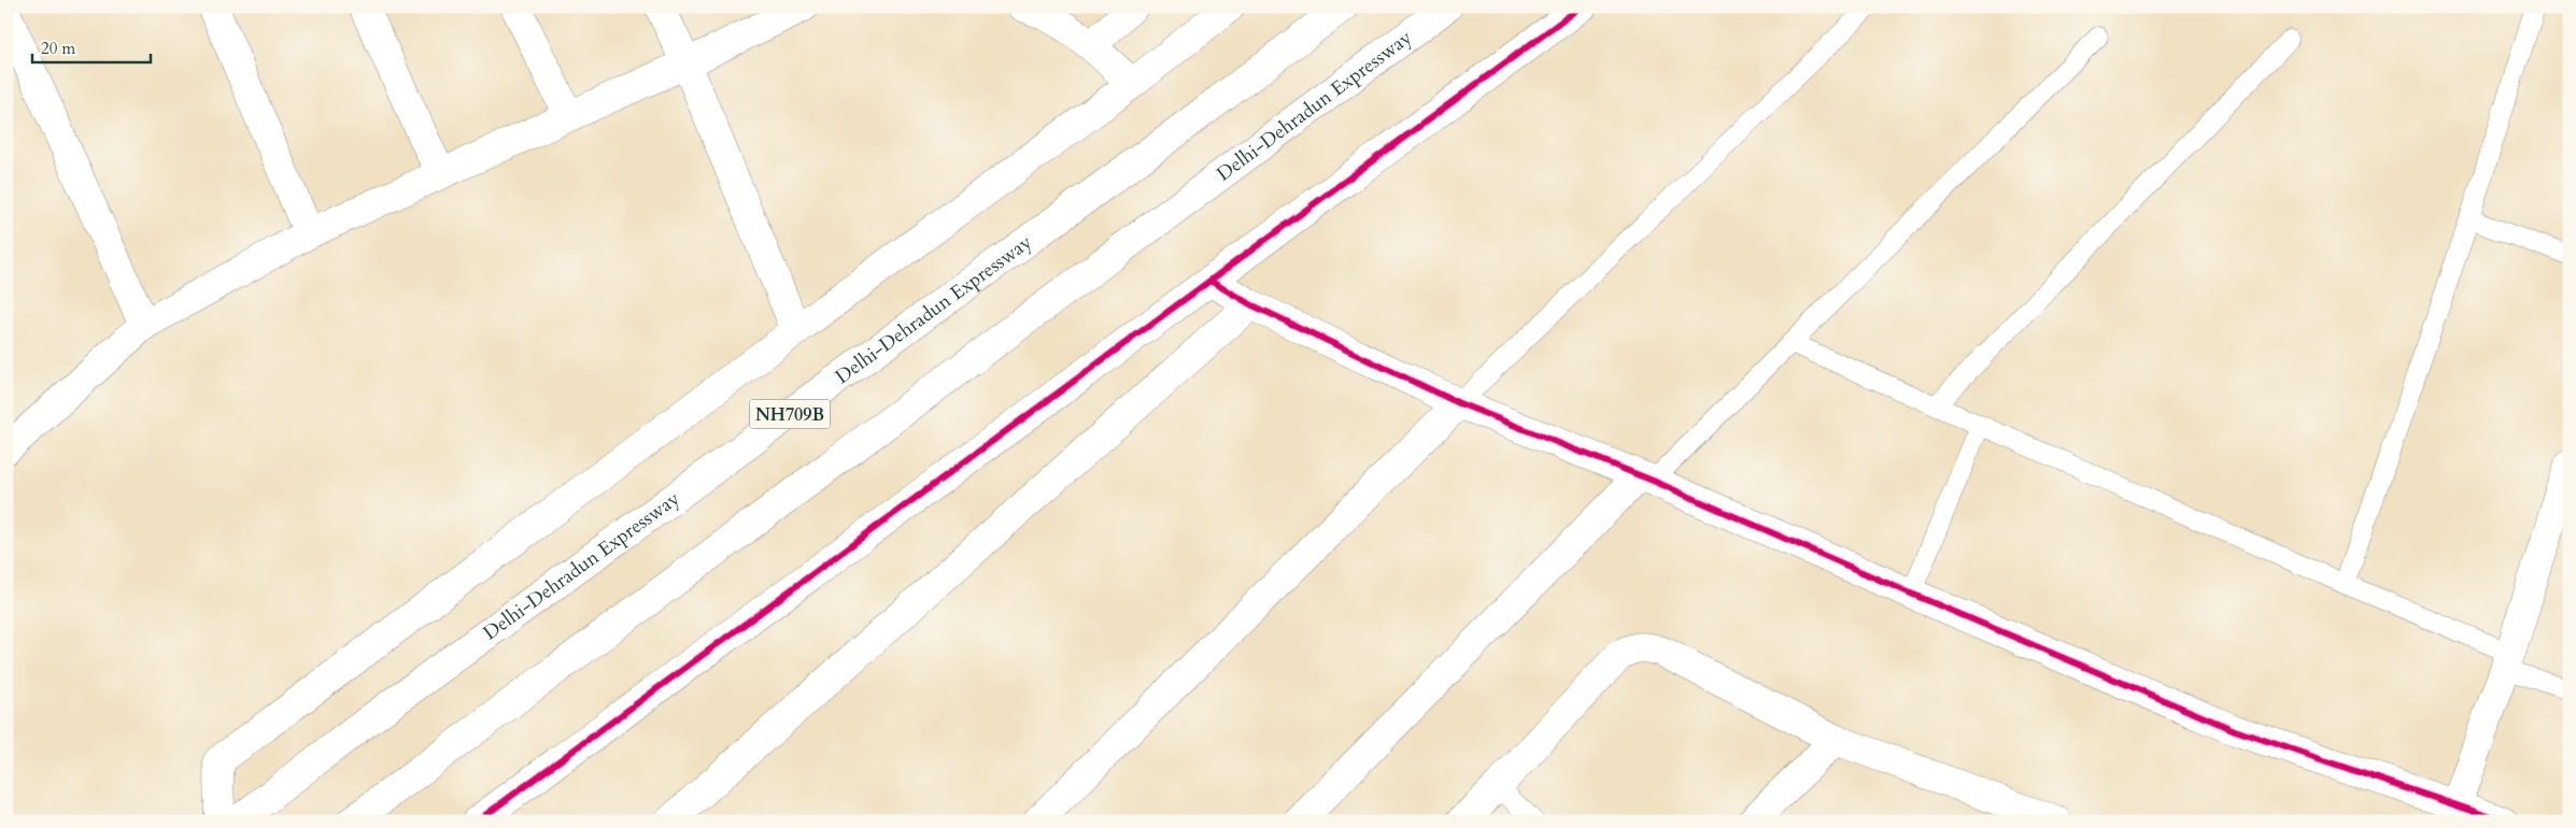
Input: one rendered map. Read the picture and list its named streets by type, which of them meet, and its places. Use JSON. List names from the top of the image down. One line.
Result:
{"streets":{"main road":["Delhi-Dehradun Expressway","NH709B"]},"scale_bar":"20 m"}
